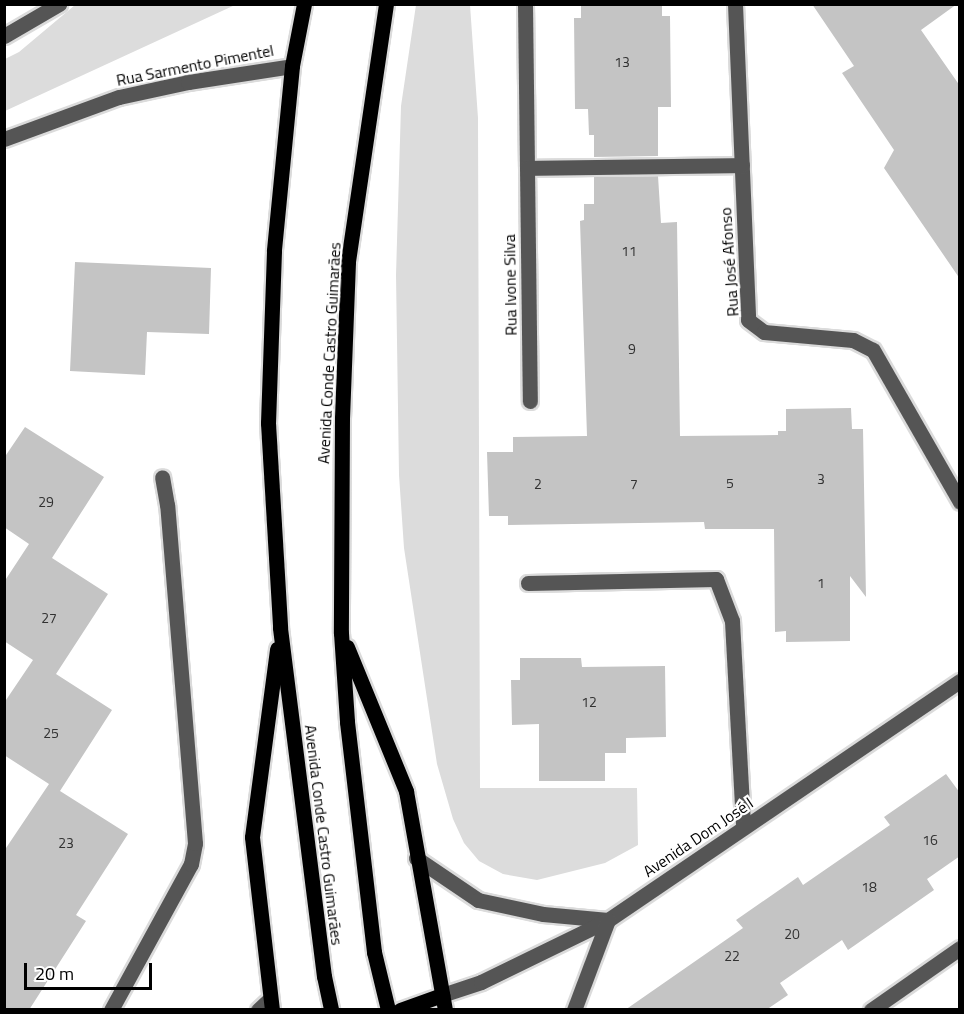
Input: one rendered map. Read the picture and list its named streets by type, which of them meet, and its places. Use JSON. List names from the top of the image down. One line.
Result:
{"streets":{"main road":["Avenida Conde Castro Guimarães"],"street":["Rua Sarmento Pimentel","Rua José Afonso","Rua Ivone Silva","Avenida Dom José I"]},"crossings":[["Rua Sarmento Pimentel","Avenida Conde Castro Guimarães"],["Avenida Conde Castro Guimarães","Avenida Dom José I"]],"house_numbers":["13","11","9","3","5","2","7","29","1","27","12","25","16","23","18","20","22"],"scale_bar":"20 m"}
